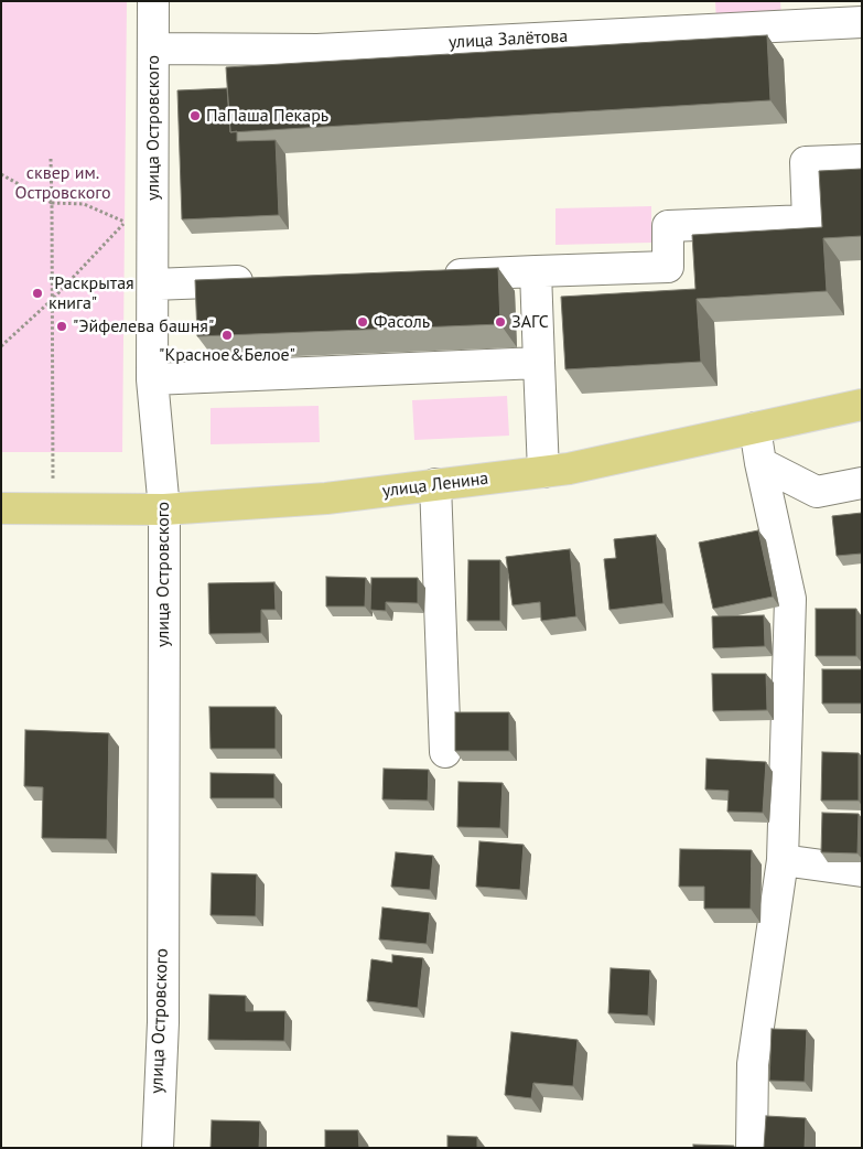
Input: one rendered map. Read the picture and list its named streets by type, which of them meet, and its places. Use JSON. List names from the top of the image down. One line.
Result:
{"streets":{"main road":["улица Ленина"],"street":["улица Залётова","улица Островского"]},"crossings":[["улица Залётова","улица Островского"],["улица Островского","улица Ленина"]],"parks":["сквер им. Островского"],"places":["ПаПаша Пекарь","\"Раскрытая книга\"","Фасоль","ЗАГС","\"Эйфелева башня\"","\"Красное&Белое\""]}
